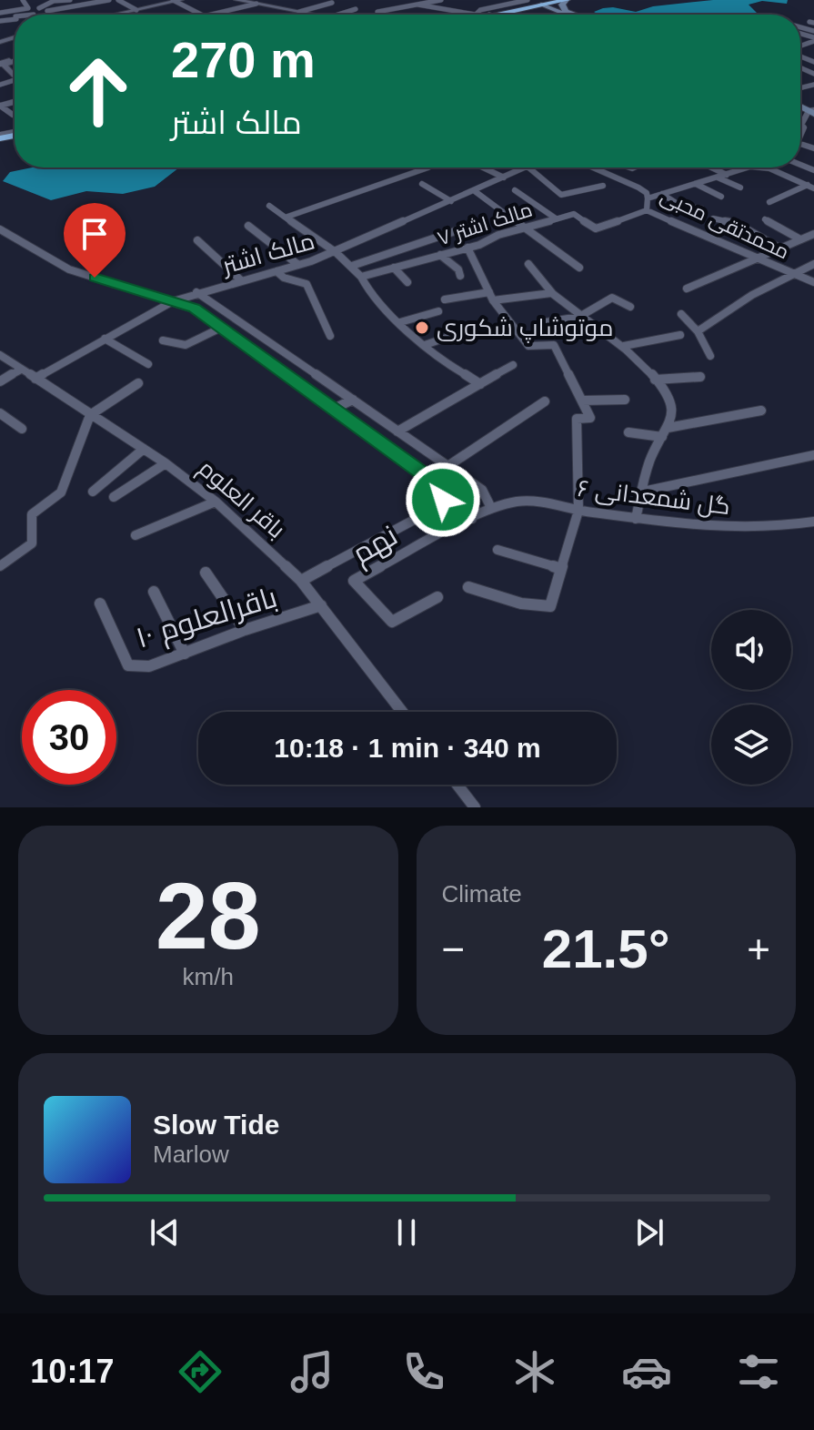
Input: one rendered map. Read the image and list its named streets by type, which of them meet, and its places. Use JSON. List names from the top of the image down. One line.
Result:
{"streets":{"street":["مالک اشتر ۷","محمدتقی محبی","مالک اشتر","گل شمعدانی ۶","باقر العلوم","نهم","باقرالعلوم ۱۰"]},"crossings":[["مالک اشتر ۷","محمدتقی محبی"],["مالک اشتر","باقر العلوم"],["باقر العلوم","باقرالعلوم ۱۰"]],"places":["موتوشاپ شکوری"],"page":{"turn":["270 m","مالک اشتر"],"limit":"30","trip":"10:18 · 1 min · 340 m","tile":[["28","km/h"],"Climate"],"heat":["−","21.5°","+"],"song":["Slow Tide","Marlow"],"tabs":"10:17"}}
